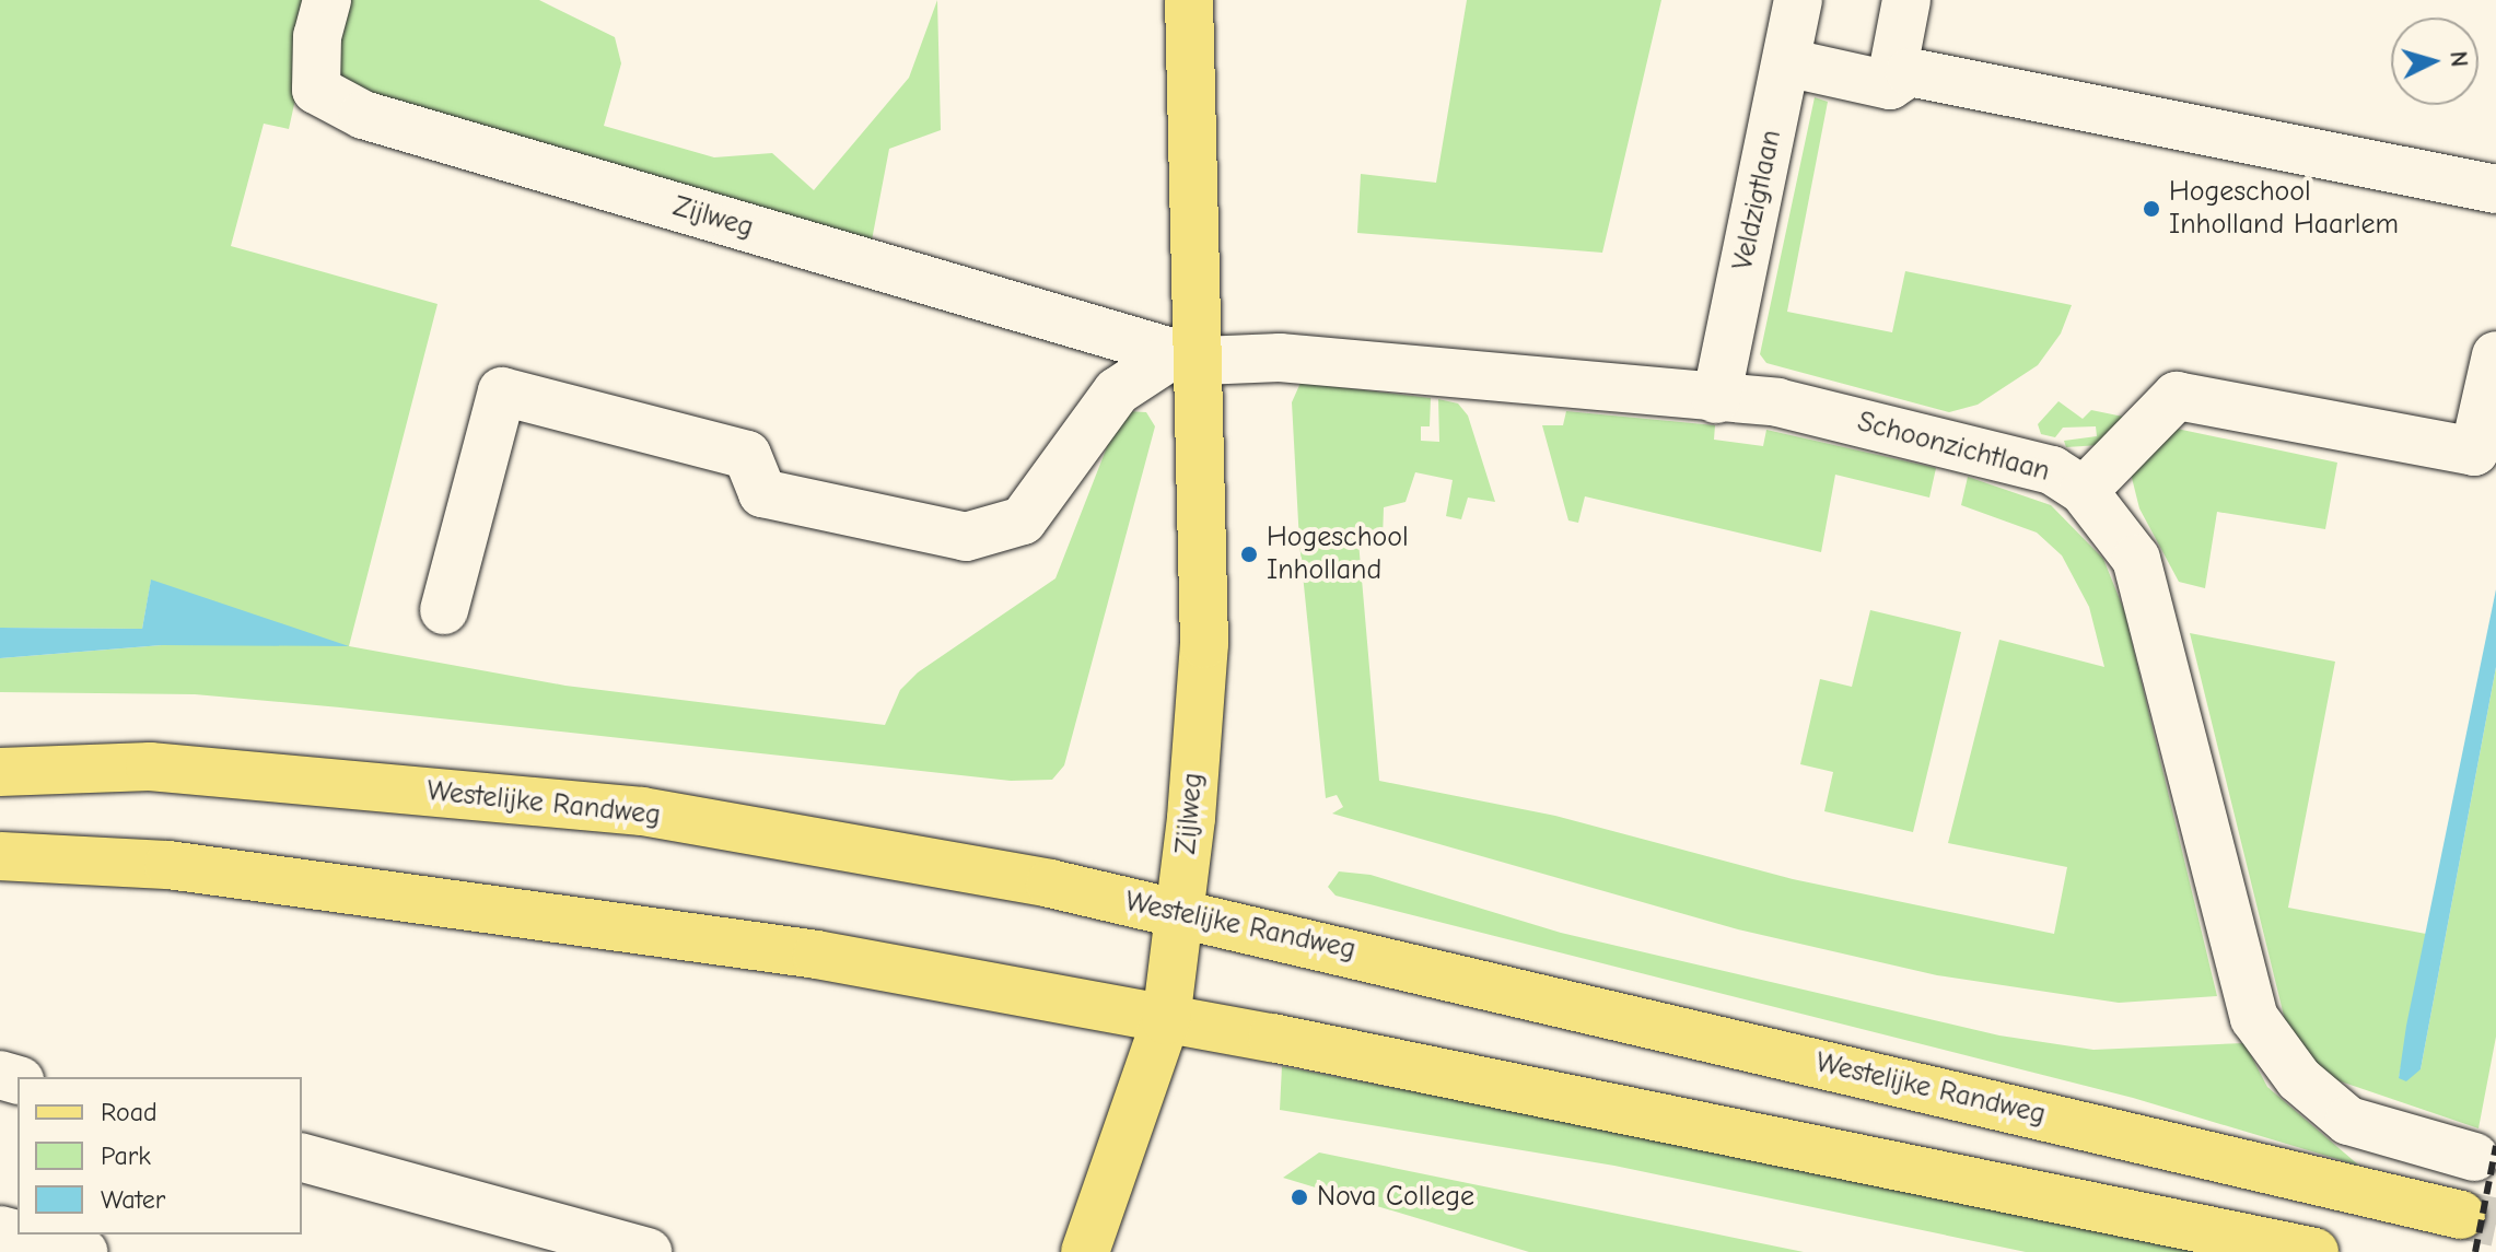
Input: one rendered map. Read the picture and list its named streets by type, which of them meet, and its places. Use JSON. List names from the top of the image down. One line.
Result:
{"streets":{"main road":["Zijlweg","Westelijke Randweg"],"street":["Veldzigtlaan","Schoonzichtlaan"]},"crossings":[["Veldzigtlaan","Schoonzichtlaan"],["Zijlweg","Schoonzichtlaan"],["Zijlweg","Westelijke Randweg"]],"places":["Hogeschool Inholland Haarlem","Hogeschool Inholland","Nova College"],"legend":["Road","Park","Water"],"north":"right"}
